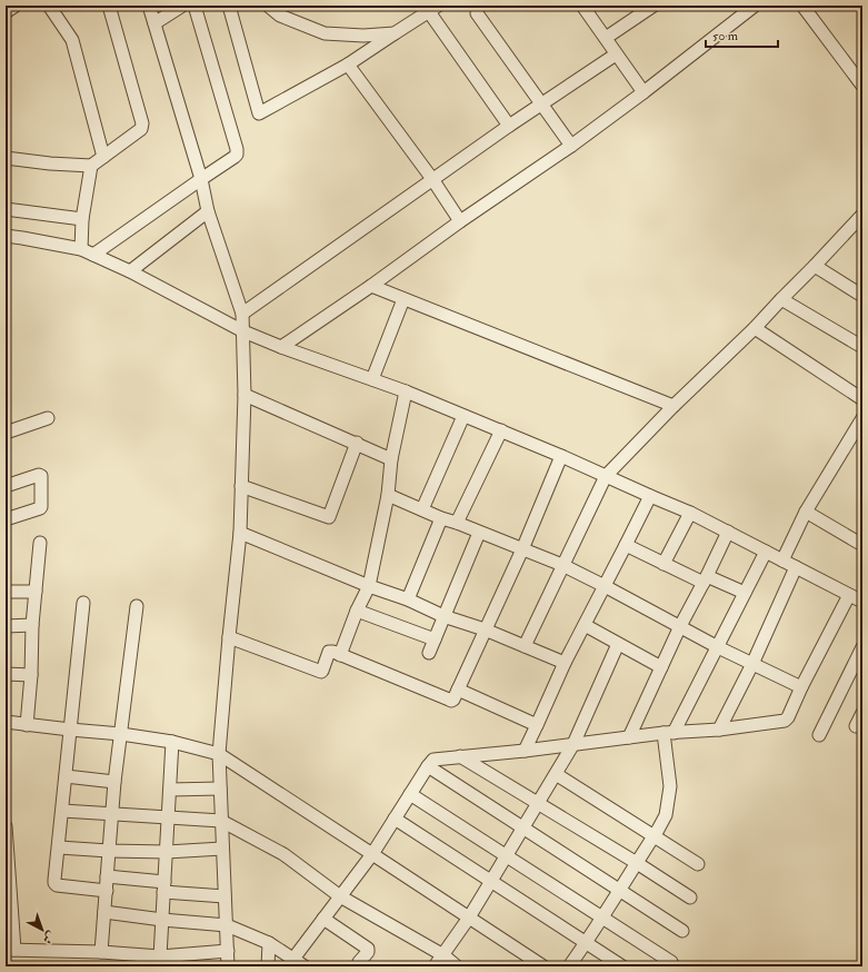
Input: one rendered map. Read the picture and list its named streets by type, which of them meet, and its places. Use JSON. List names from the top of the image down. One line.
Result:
{"scale_bar":"50 m","north":"bottom right"}
